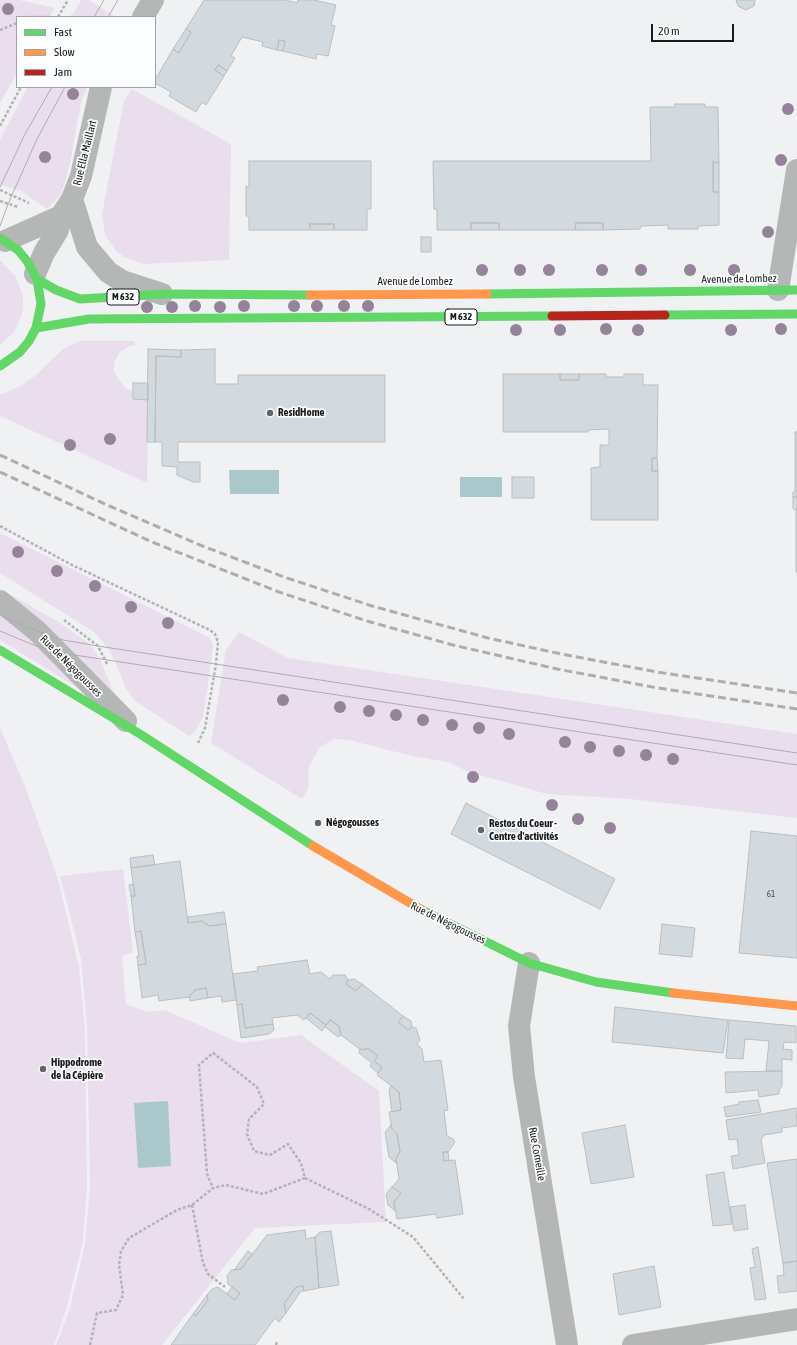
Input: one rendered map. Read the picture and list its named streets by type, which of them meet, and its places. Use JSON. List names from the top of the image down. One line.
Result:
{"streets":{"main road":["Avenue de Lombez","M 632","Rue de Négogousses"],"street":["Rue Ella Maillart","Rue Corneille"]},"crossings":[["Rue Ella Maillart","Avenue de Lombez"],["Rue de Négogousses","Rue Corneille"]],"places":["ResidHome","Négogousses","Restos du Coeur - Centre d'activités","Hippodrome de la Cépière"],"house_numbers":["61"],"legend":["Fast","Slow","Jam"],"scale_bar":"20 m"}
